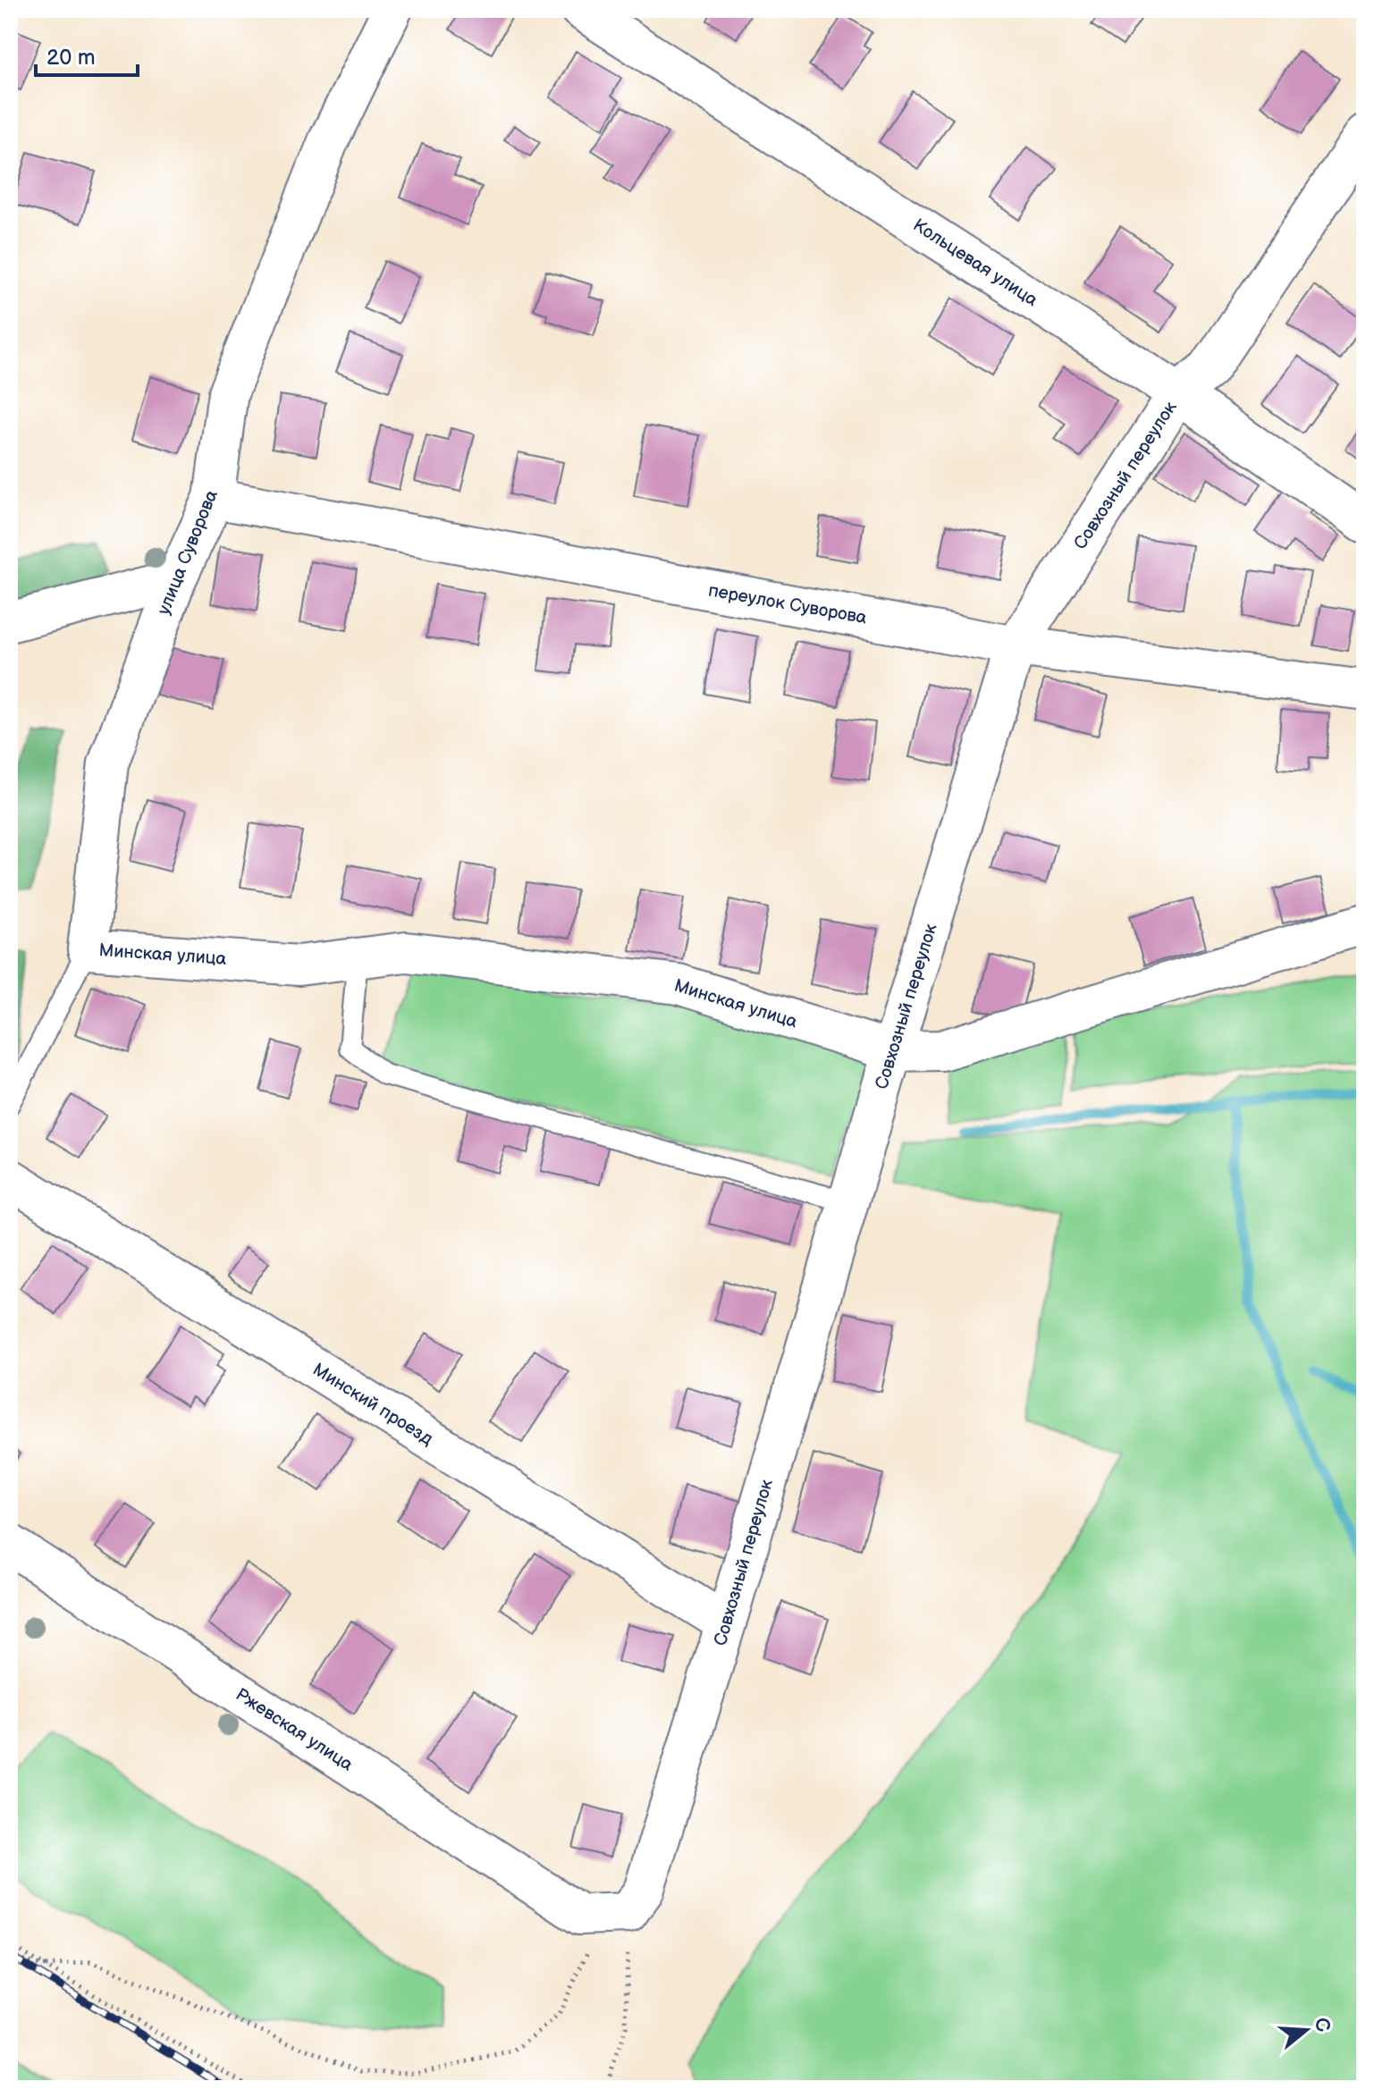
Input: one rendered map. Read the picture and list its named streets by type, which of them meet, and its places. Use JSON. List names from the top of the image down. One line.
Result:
{"streets":{"street":["Кольцевая улица","Совхозный переулок","улица Суворова","переулок Суворова","Минская улица","Минский проезд","Ржевская улица"]},"crossings":[["Кольцевая улица","Совхозный переулок"],["Совхозный переулок","переулок Суворова"],["Совхозный переулок","Минская улица"],["Совхозный переулок","Минский проезд"],["улица Суворова","переулок Суворова"],["улица Суворова","Минская улица"]],"scale_bar":"20 m","north":"right"}
